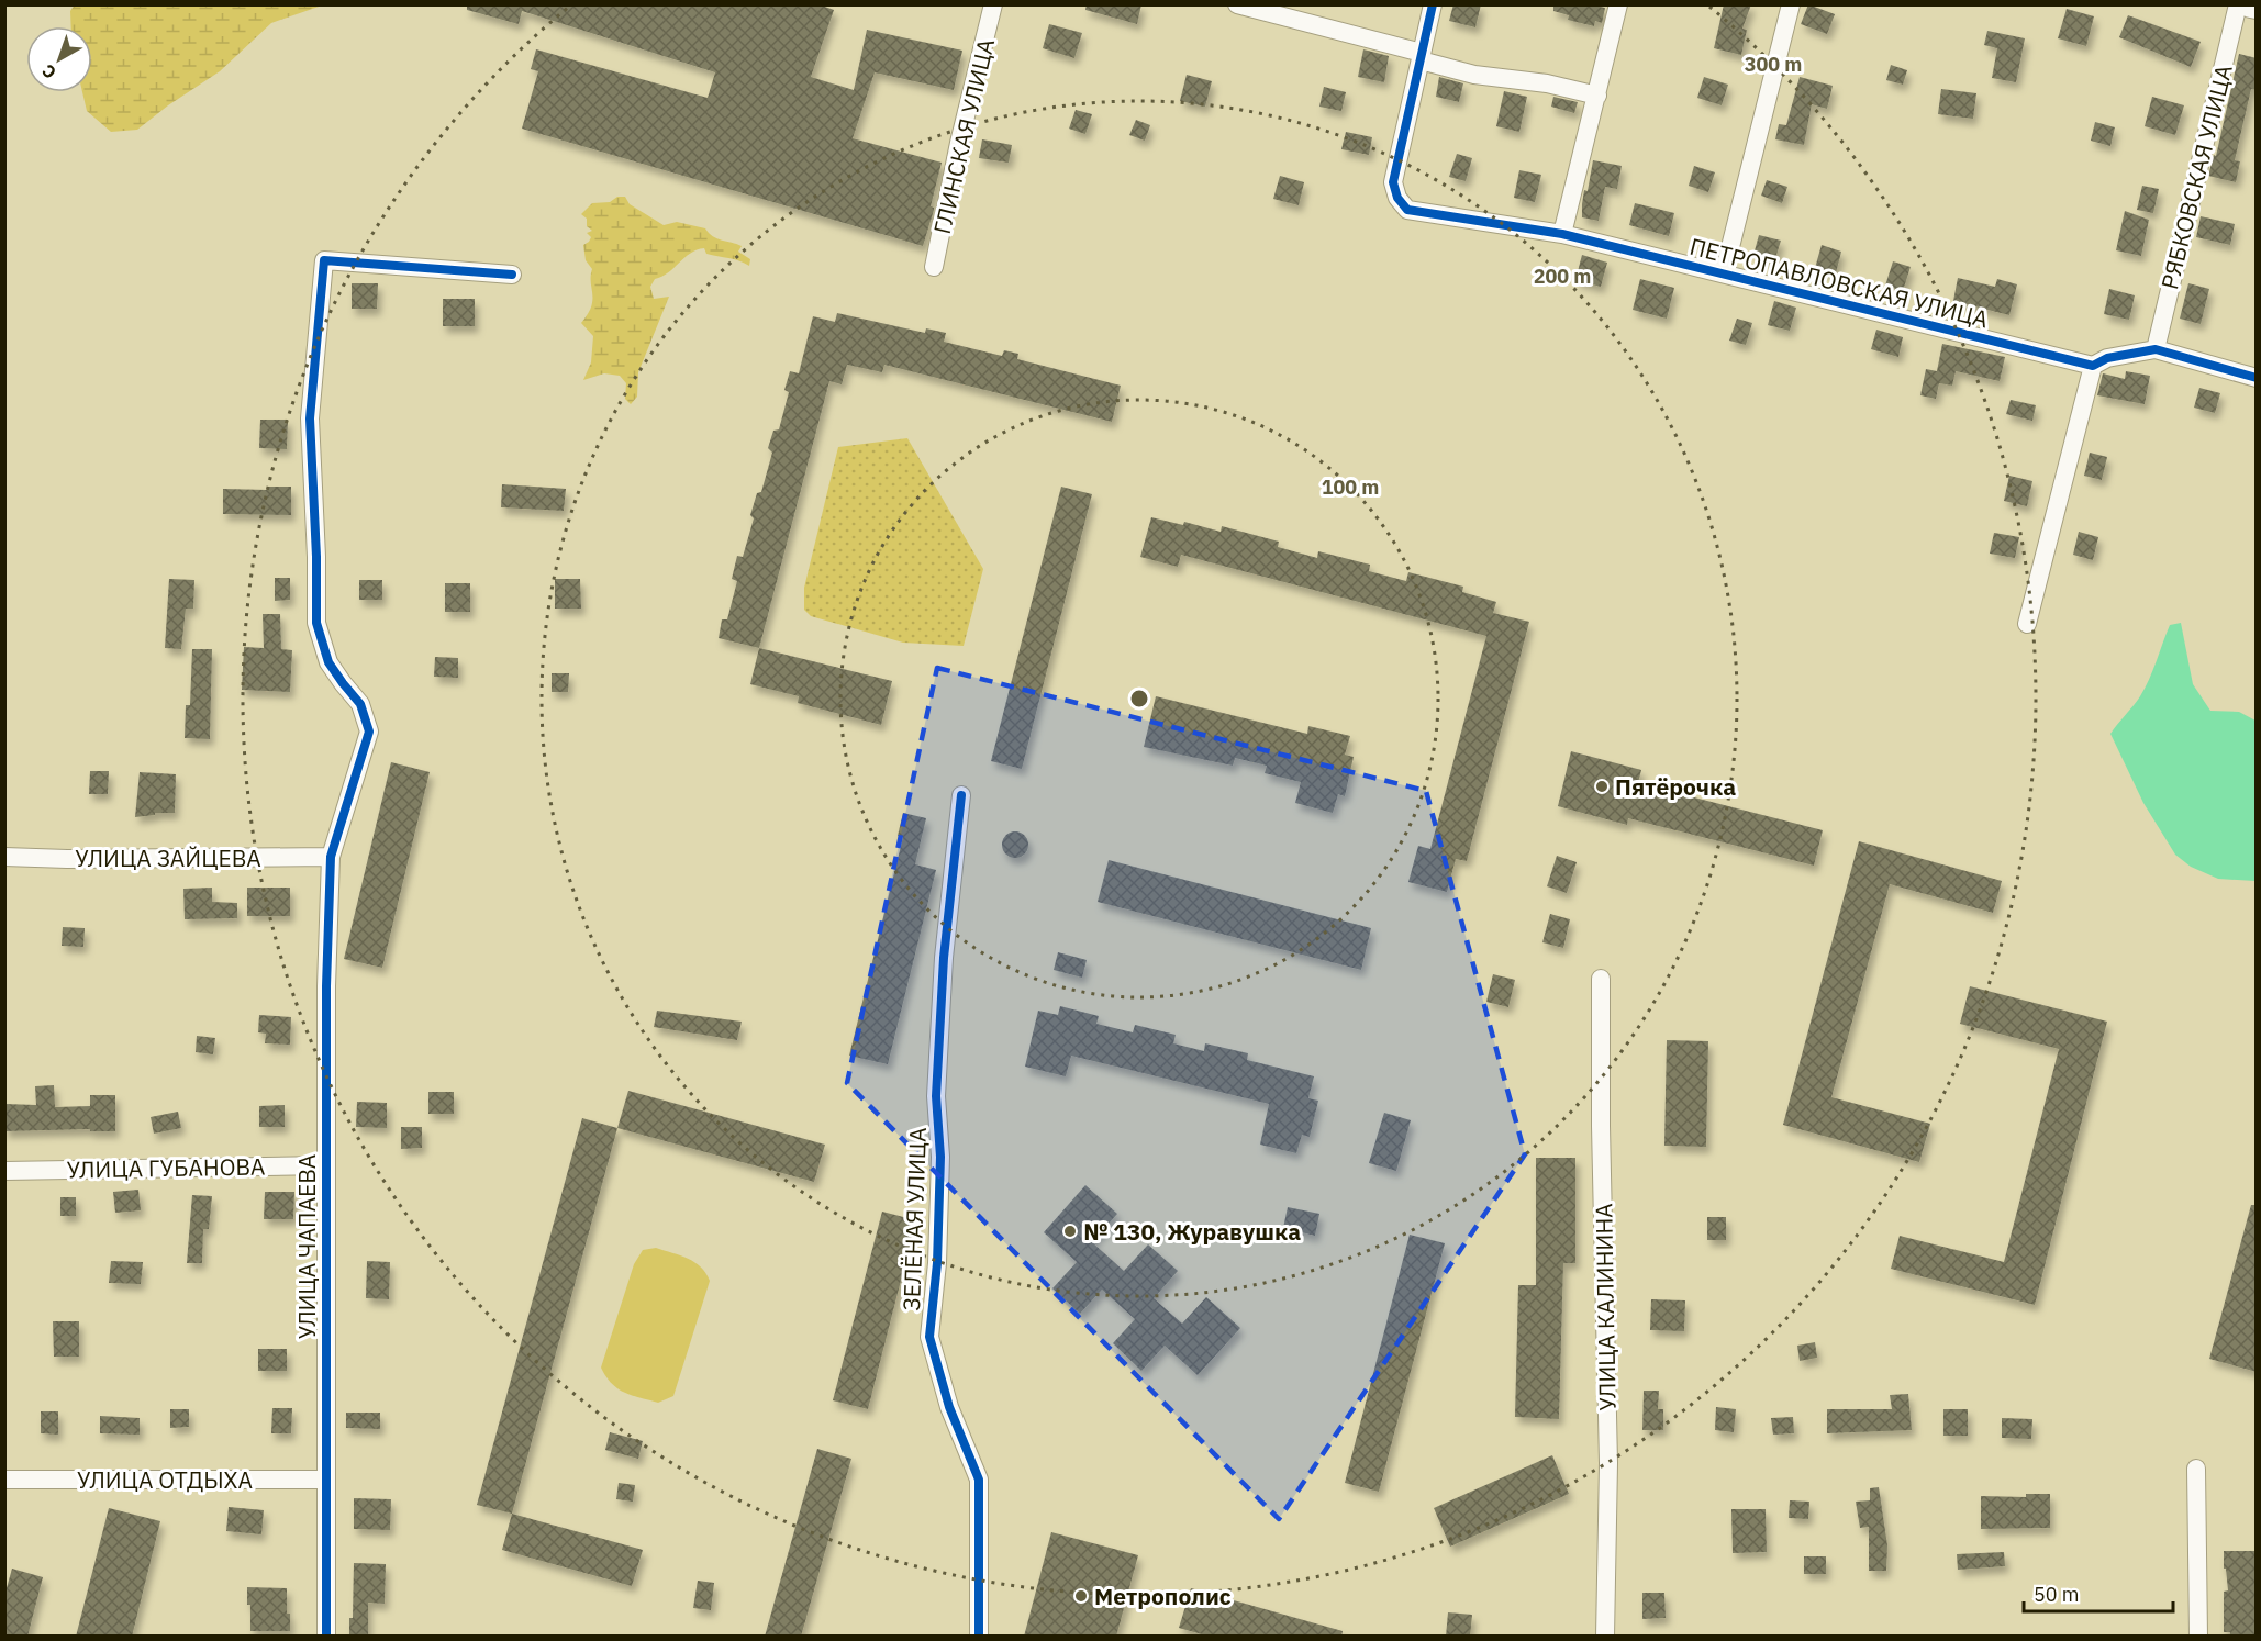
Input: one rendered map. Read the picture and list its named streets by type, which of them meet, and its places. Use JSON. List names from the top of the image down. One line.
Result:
{"streets":{"street":["ГЛИНСКАЯ УЛИЦА","РЯБКОВСКАЯ УЛИЦА","ПЕТРОПАВЛОВСКАЯ УЛИЦА","УЛИЦА ЗАЙЦЕВА","УЛИЦА ГУБАНОВА","ЗЕЛЁНАЯ УЛИЦА","УЛИЦА ЧАПАЕВА","УЛИЦА КАЛИНИНА","УЛИЦА ОТДЫХА"]},"crossings":[["УЛИЦА ЗАЙЦЕВА","УЛИЦА ЧАПАЕВА"],["УЛИЦА ГУБАНОВА","УЛИЦА ЧАПАЕВА"],["УЛИЦА ЧАПАЕВА","УЛИЦА ОТДЫХА"]],"places":["Пятёрочка","№ 130, Журавушка","Метрополис"],"scale_bar":"50 m","north":"bottom left","rings":["300 m","200 m","100 m"]}
